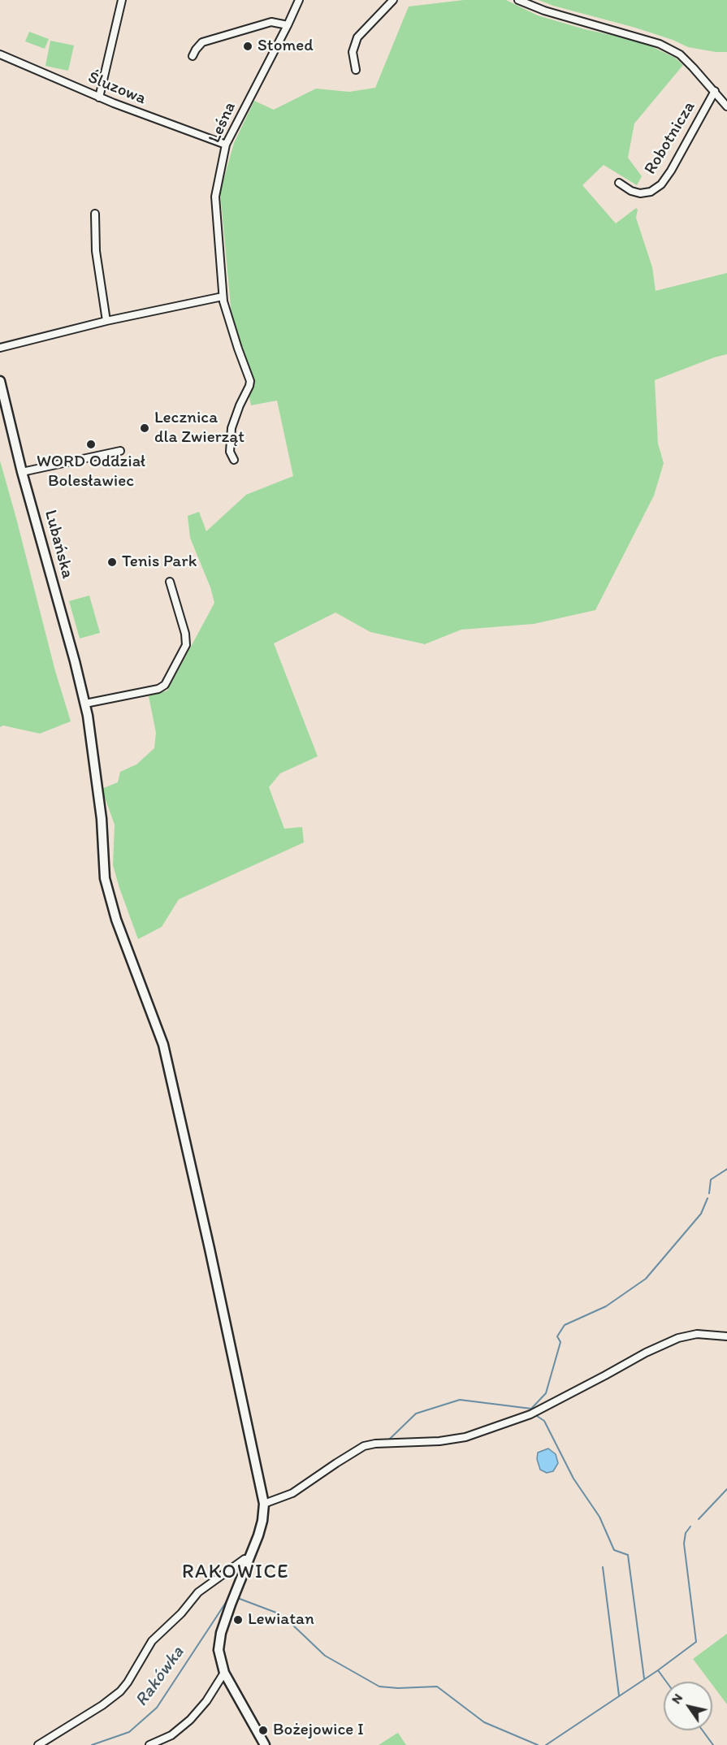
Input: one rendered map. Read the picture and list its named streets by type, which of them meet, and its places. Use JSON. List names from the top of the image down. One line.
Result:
{"streets":{"street":["Śluzowa","Leśna","Robotnicza","Lubańska"]},"crossings":[["Śluzowa","Leśna"]],"districts":["RAKOWICE"],"water":["Rakówka"],"places":["Stomed","Lecznica dla Zwierząt","WORD Oddział Bolesławiec","Tenis Park","Lewiatan","Bożejowice I"],"north":"top left"}
